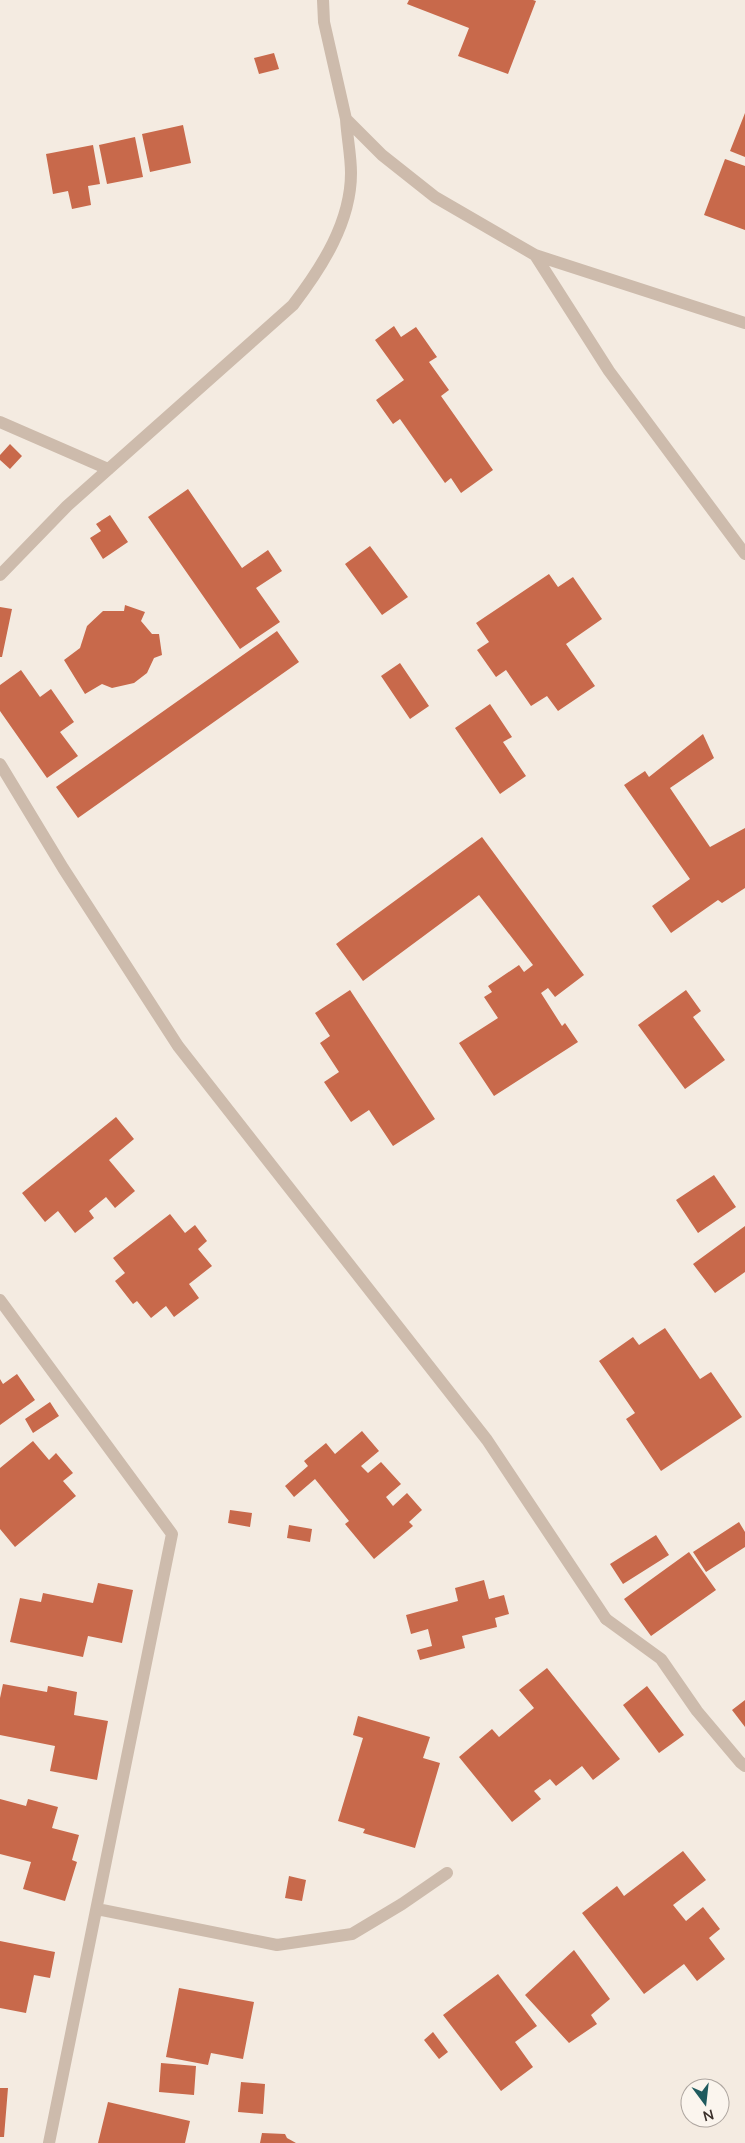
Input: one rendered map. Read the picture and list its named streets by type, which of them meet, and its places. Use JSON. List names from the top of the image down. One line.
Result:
{"north":"bottom"}
